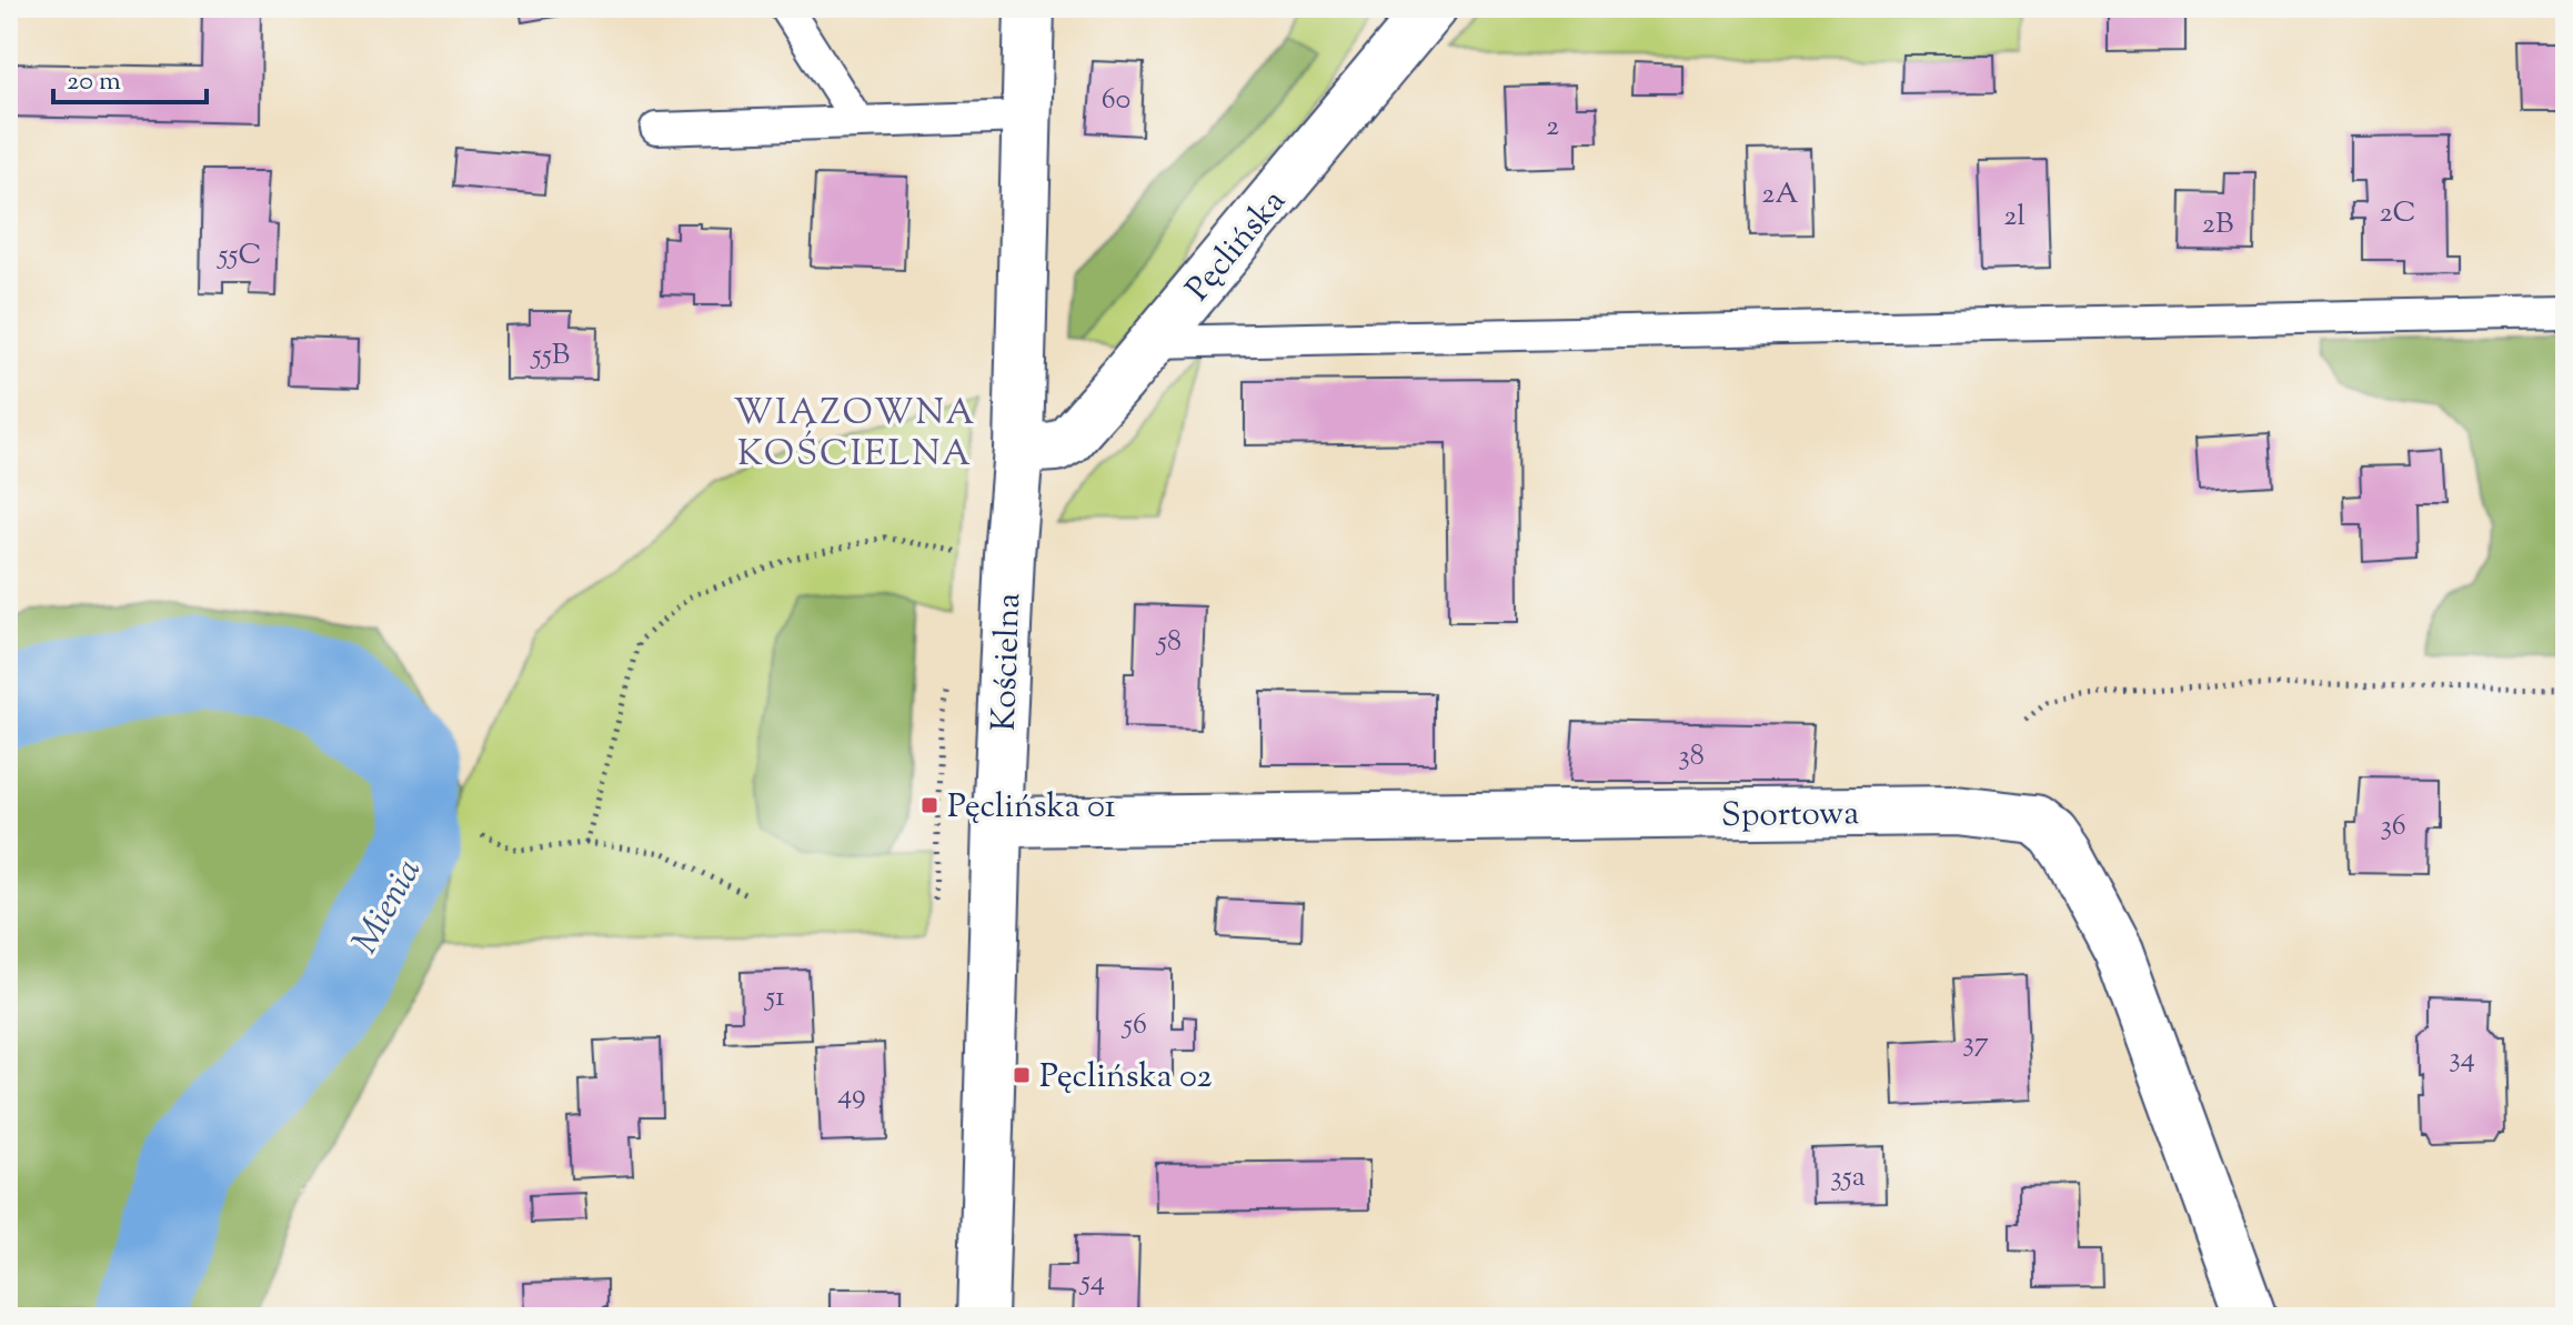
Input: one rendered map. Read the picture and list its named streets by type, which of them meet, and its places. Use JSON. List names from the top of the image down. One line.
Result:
{"streets":{"street":["Pęclińska","Kościelna","Sportowa"]},"crossings":[["Pęclińska","Kościelna"],["Kościelna","Sportowa"]],"districts":["WIĄZOWNA KOŚCIELNA"],"water":["Mienia"],"places":{"transit":["Pęclińska 01","Pęclińska 02"]},"house_numbers":["60","2","2A","2C","2l","2B","55C","55B","58","38","36","51","56","37","34","49","35a","54"],"scale_bar":"20 m"}
